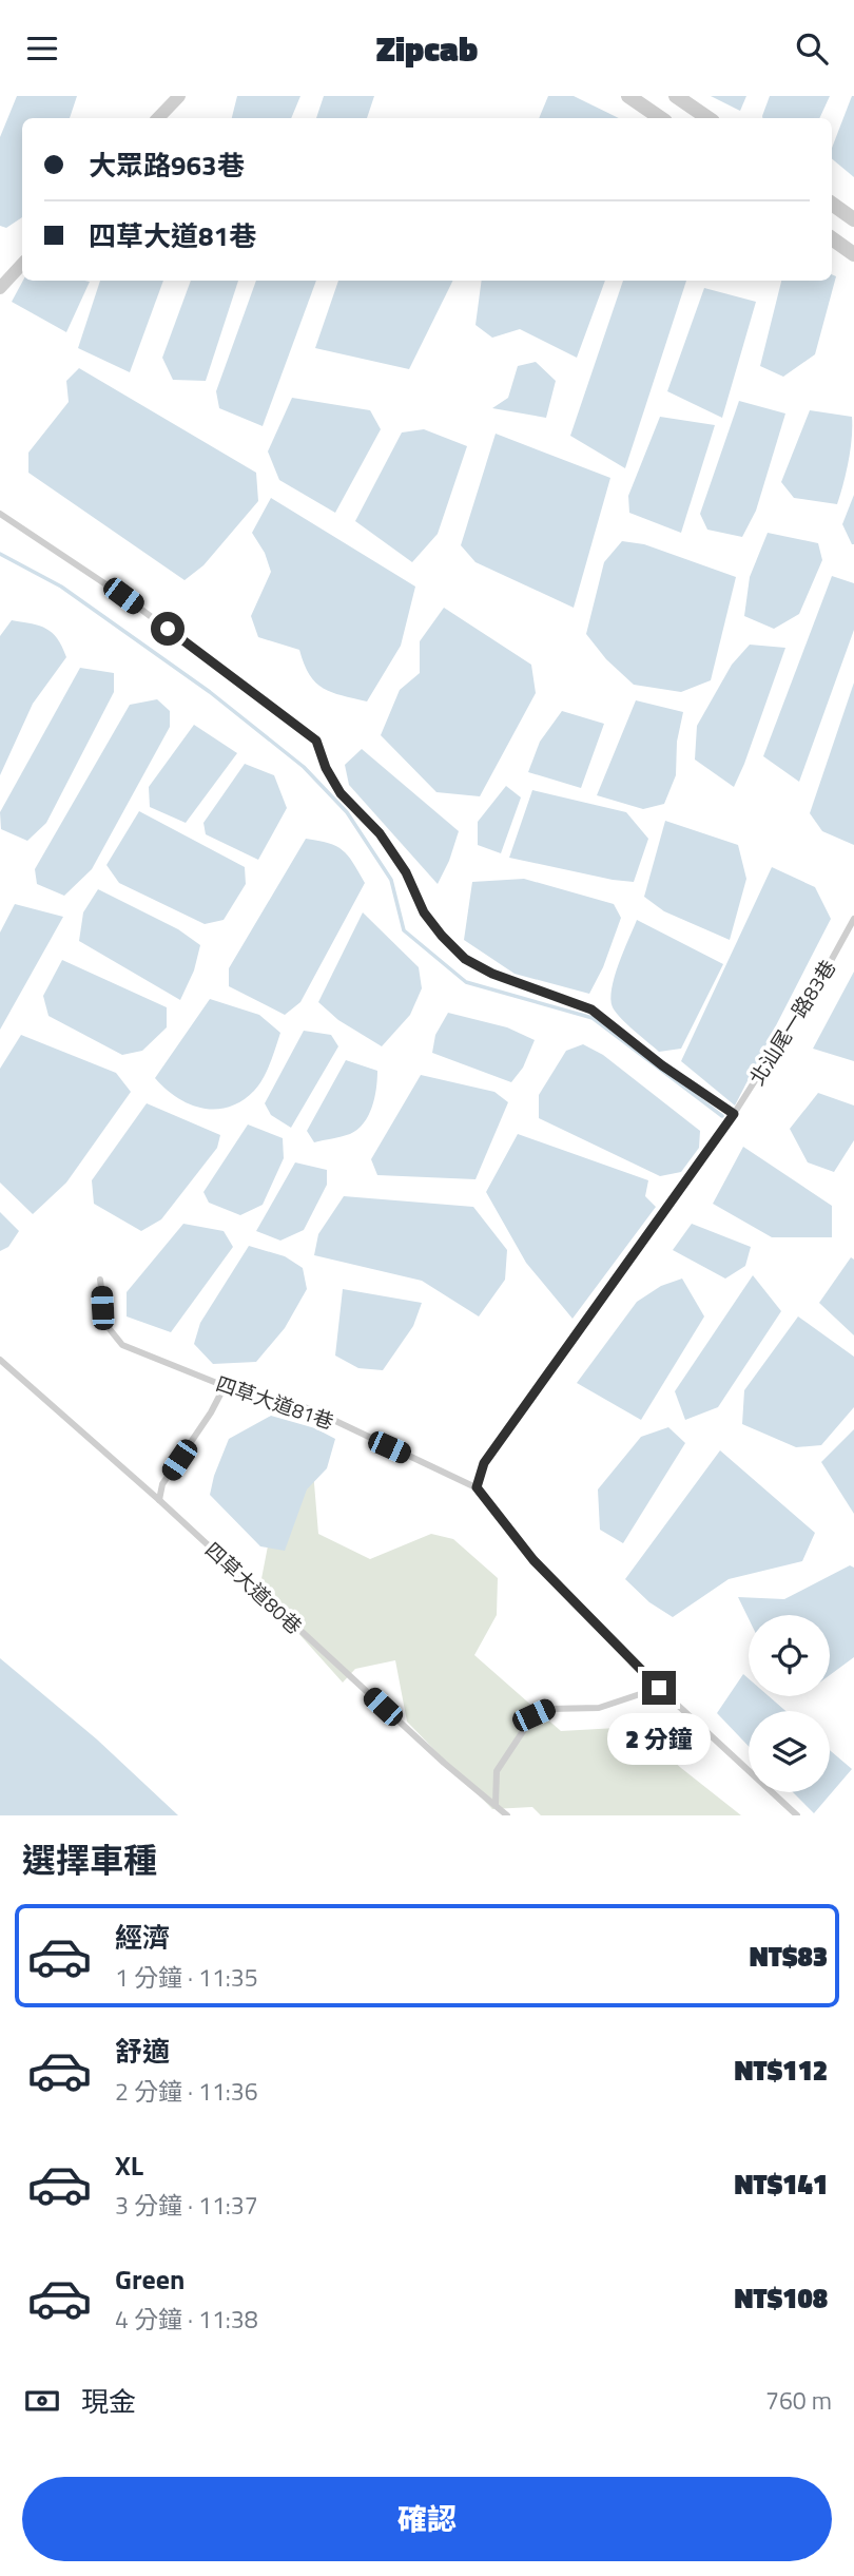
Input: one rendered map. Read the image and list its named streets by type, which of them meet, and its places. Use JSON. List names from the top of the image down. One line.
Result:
{"streets":{"lane":["北汕尾一路83巷","四草大道81巷","四草大道80巷"]},"crossings":[["北汕尾一路83巷","四草大道81巷"]],"page":{"header":"Zipcab","banner":["大眾路963巷","四草大道81巷"],"bubble":"2 分鐘","heading":"選擇車種","list":[{"name":"經濟","note":"1 分鐘 · 11:35","value":"NT$83"},{"name":"舒適","note":"2 分鐘 · 11:36","value":"NT$112"},{"name":"XL","note":"3 分鐘 · 11:37","value":"NT$141"},{"name":"Green","note":"4 分鐘 · 11:38","value":"NT$108"}],"pay":["現金","760 m"],"buttons":"確認"}}
